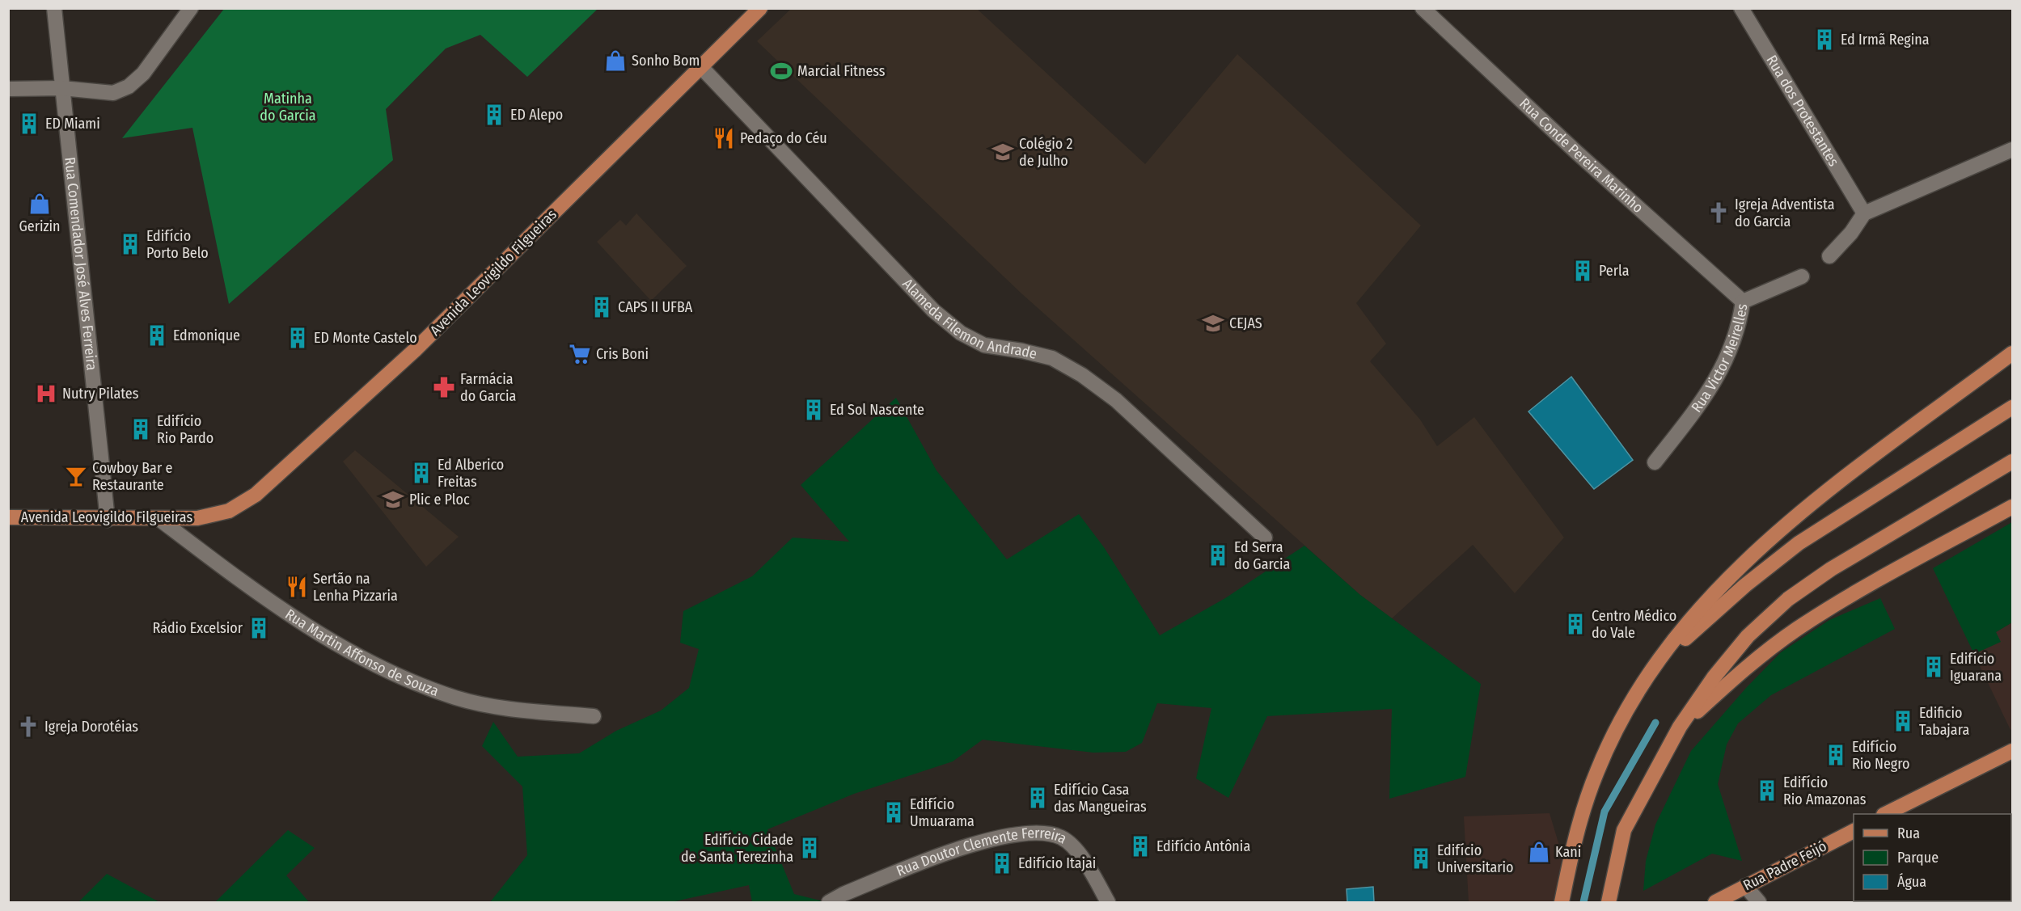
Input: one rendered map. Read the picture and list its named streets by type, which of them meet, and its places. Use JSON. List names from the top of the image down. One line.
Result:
{"streets":{"main road":["Avenida Leovigildo Filgueiras","Rua Padre Feijó"],"street":["Rua dos Protestantes","Rua Conde Pereira Marinho","Rua Comendador José Alves Ferreira","Alameda Filemon Andrade","Rua Victor Meirelles","Rua Martin Affonso de Souza","Rua Doutor Clemente Ferreira"]},"crossings":[["Rua Conde Pereira Marinho","Rua Victor Meirelles"],["Rua Comendador José Alves Ferreira","Avenida Leovigildo Filgueiras"],["Avenida Leovigildo Filgueiras","Alameda Filemon Andrade"],["Avenida Leovigildo Filgueiras","Rua Martin Affonso de Souza"]],"parks":["Matinha do Garcia"],"places":{"building":["Ed Irmã Regina","ED Alepo","ED Miami","Edifício Porto Belo","Perla","CAPS II UFBA","Edmonique","ED Monte Castelo","Ed Sol Nascente","Edifício Rio Pardo","Ed Alberico Freitas","Ed Serra do Garcia","Centro Médico do Vale","Rádio Excelsior","Edifício Iguarana","Edificio Tabajara","Edifício Rio Negro","Edifício Rio Amazonas","Edifício Casa das Mangueiras","Edifício Umuarama","Edifício Antônia","Edifício Cidade de Santa Terezinha","Edifício Universitario","Edifício Itajai"],"shop":["Sonho Bom","Gerizin","Kani"],"sports":["Marcial Fitness"],"restaurant":["Pedaço do Céu","Sertão na Lenha Pizzaria"],"school or university":["Colégio 2 de Julho","CEJAS","Plic e Ploc"],"church":["Igreja Adventista do Garcia","Igreja Dorotéias"],"supermarket":["Cris Boni"],"pharmacy":["Farmácia do Garcia"],"hospital":["Nutry Pilates"],"bar":["Cowboy Bar e Restaurante"]},"legend":["Rua","Parque","Água"]}
